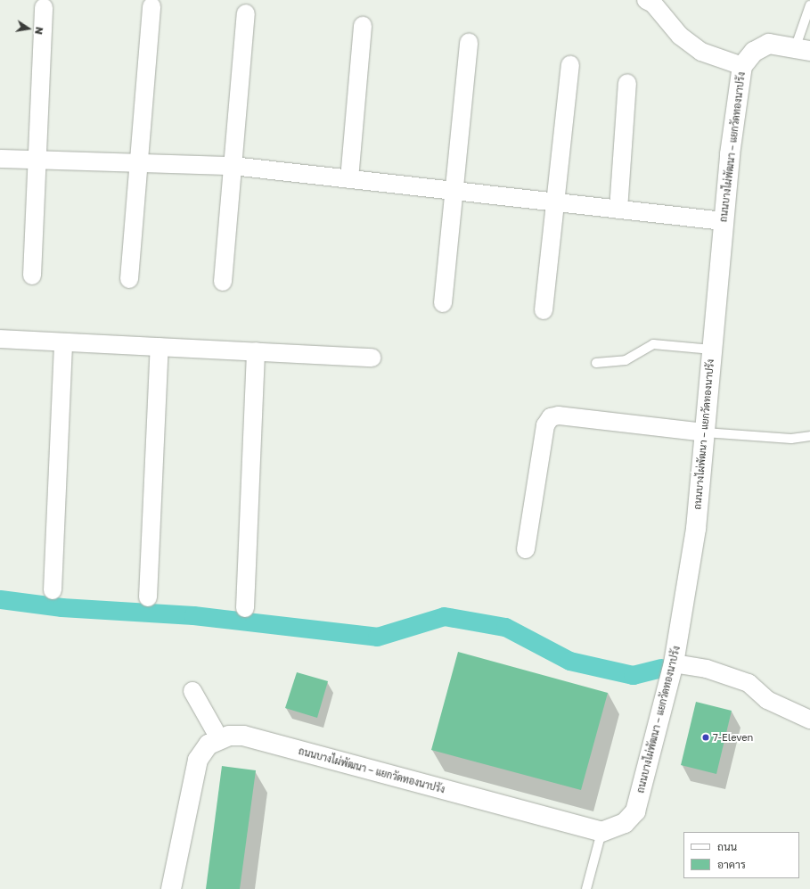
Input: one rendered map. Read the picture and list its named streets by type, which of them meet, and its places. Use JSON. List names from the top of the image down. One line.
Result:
{"streets":{"street":["ถนนบางไผ่พัฒนา – แยกวัดทองนาปรัง"]},"places":["7-Eleven"],"legend":["ถนน","อาคาร"],"north":"right"}
